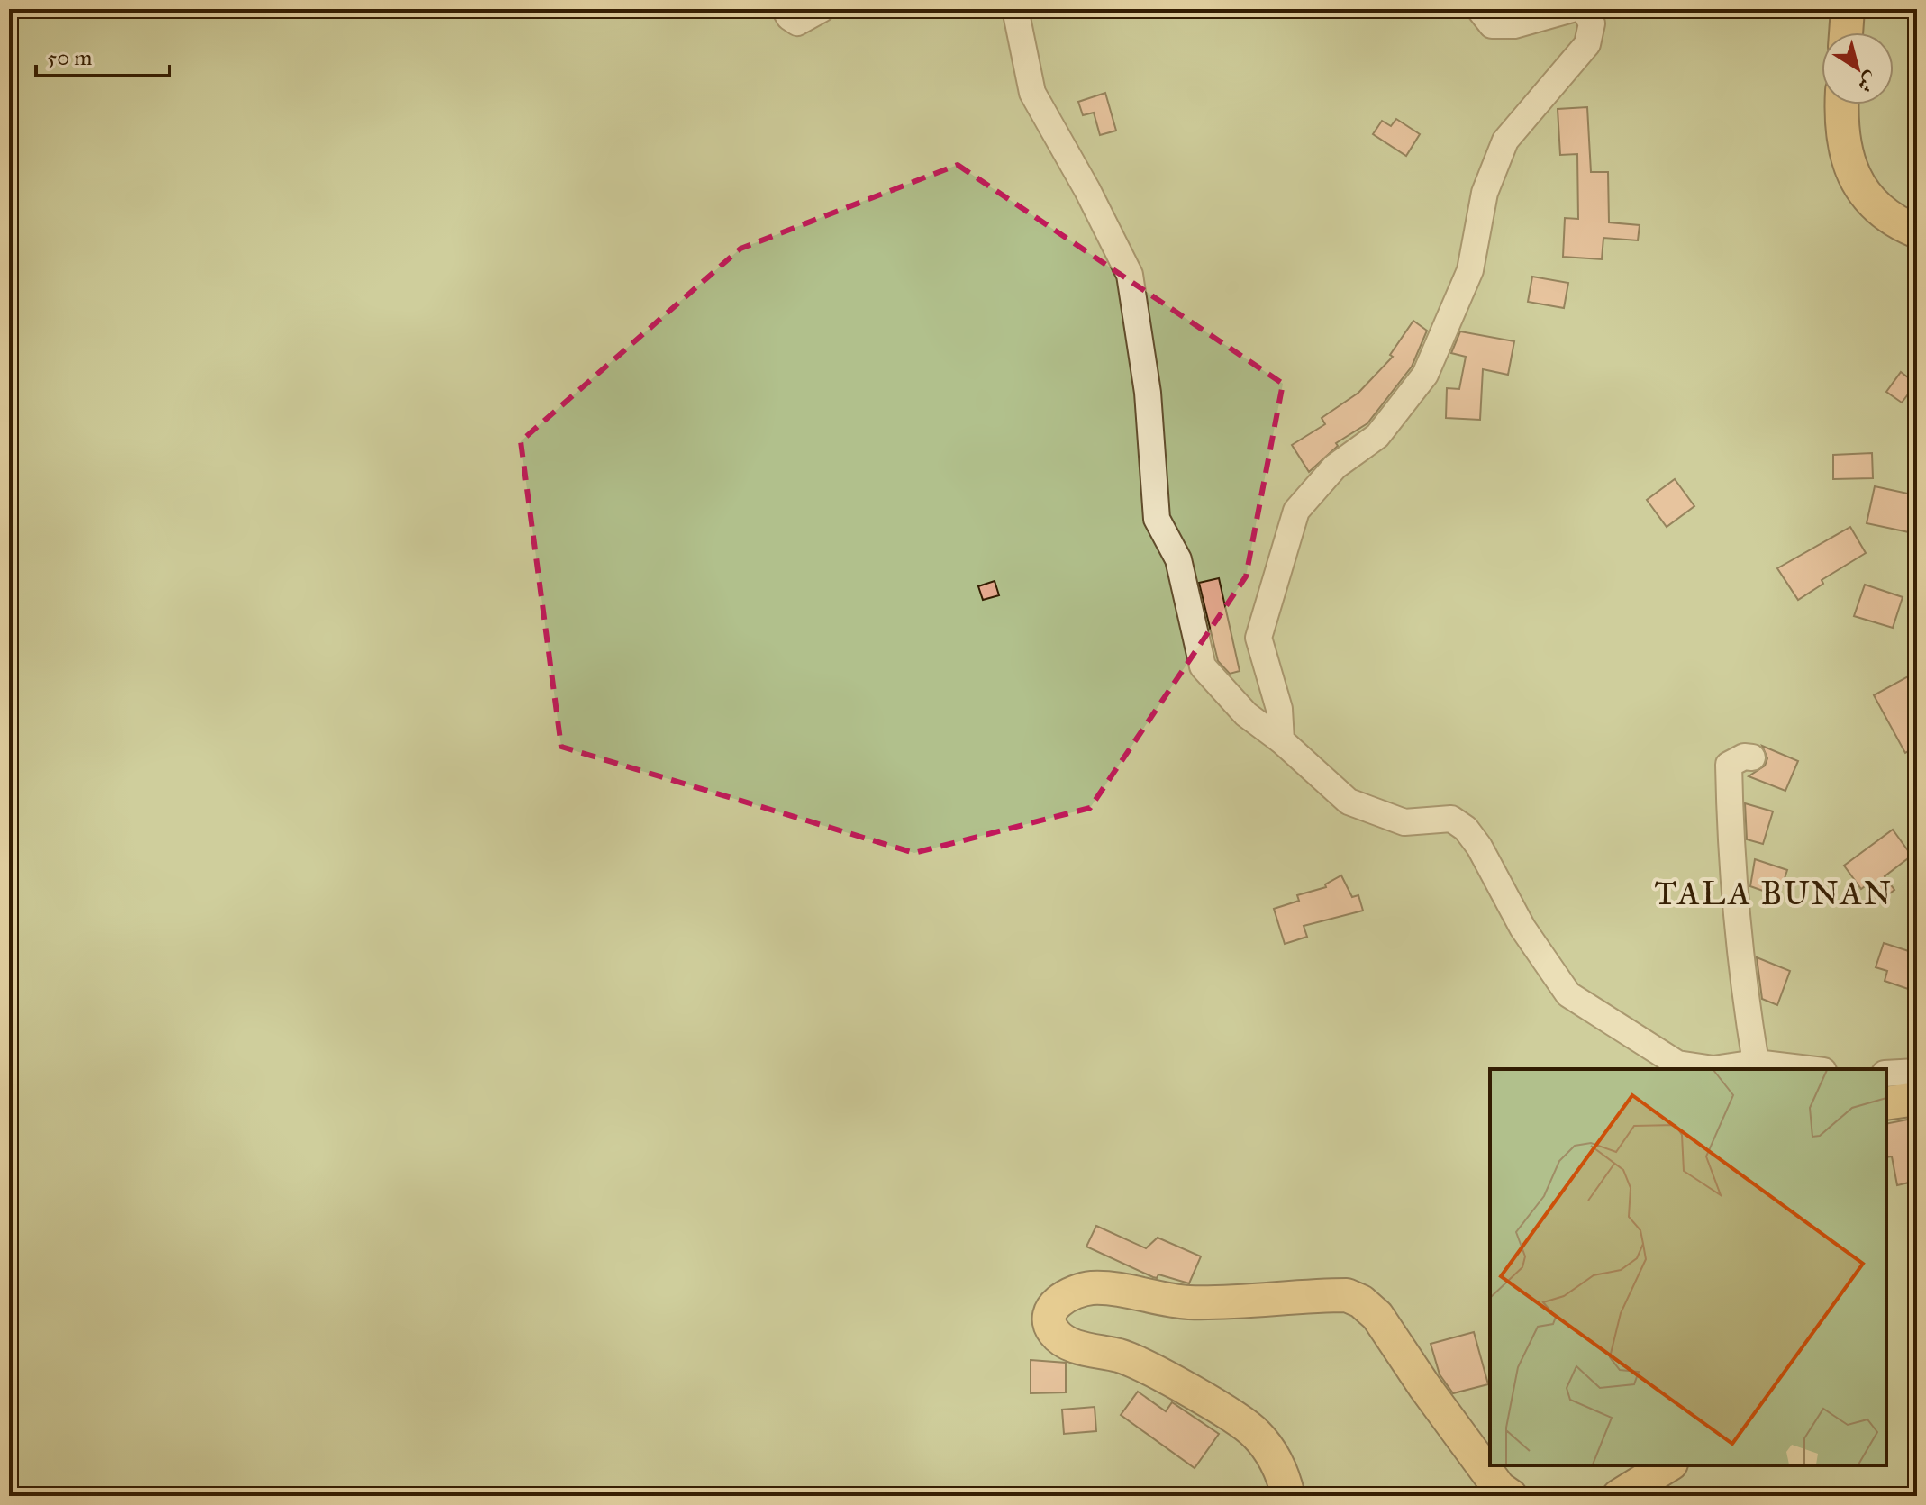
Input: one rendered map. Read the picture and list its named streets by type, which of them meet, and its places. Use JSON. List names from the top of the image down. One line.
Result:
{"districts":["TALA BUNAN"],"scale_bar":"50 m","north":"bottom right"}
